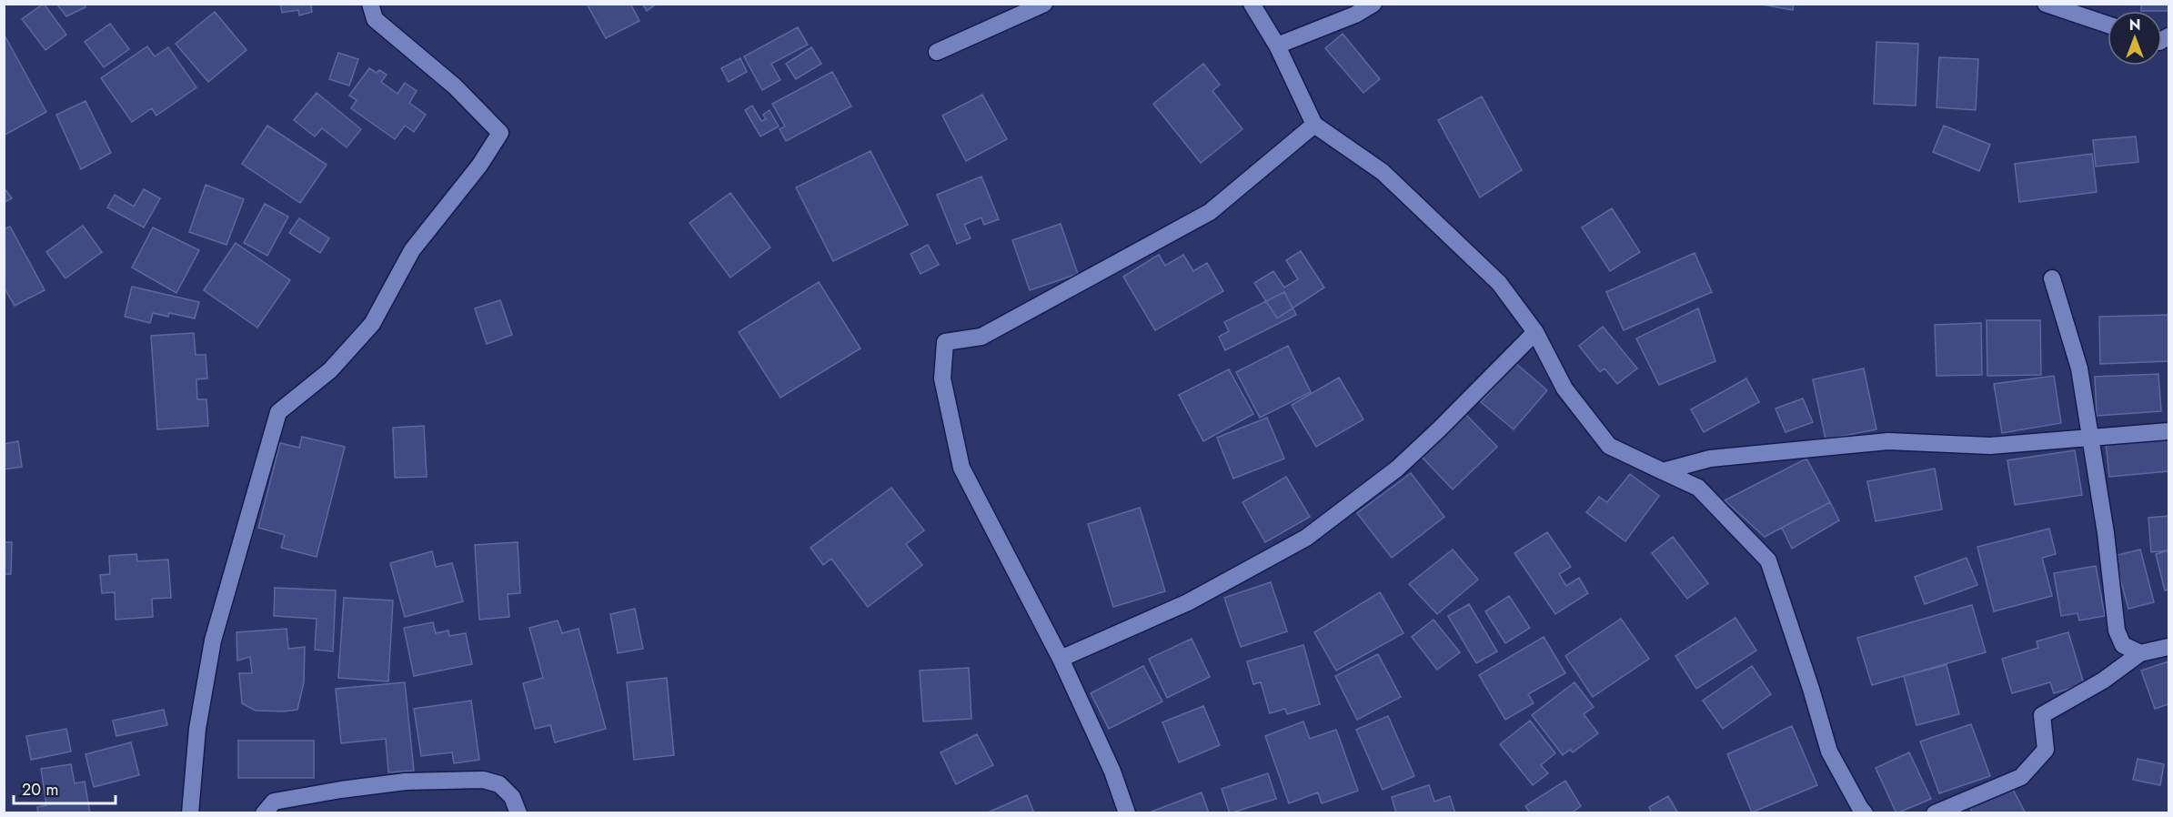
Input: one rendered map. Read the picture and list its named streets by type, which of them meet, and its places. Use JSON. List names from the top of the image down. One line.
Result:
{"scale_bar":"20 m","north":"top"}
